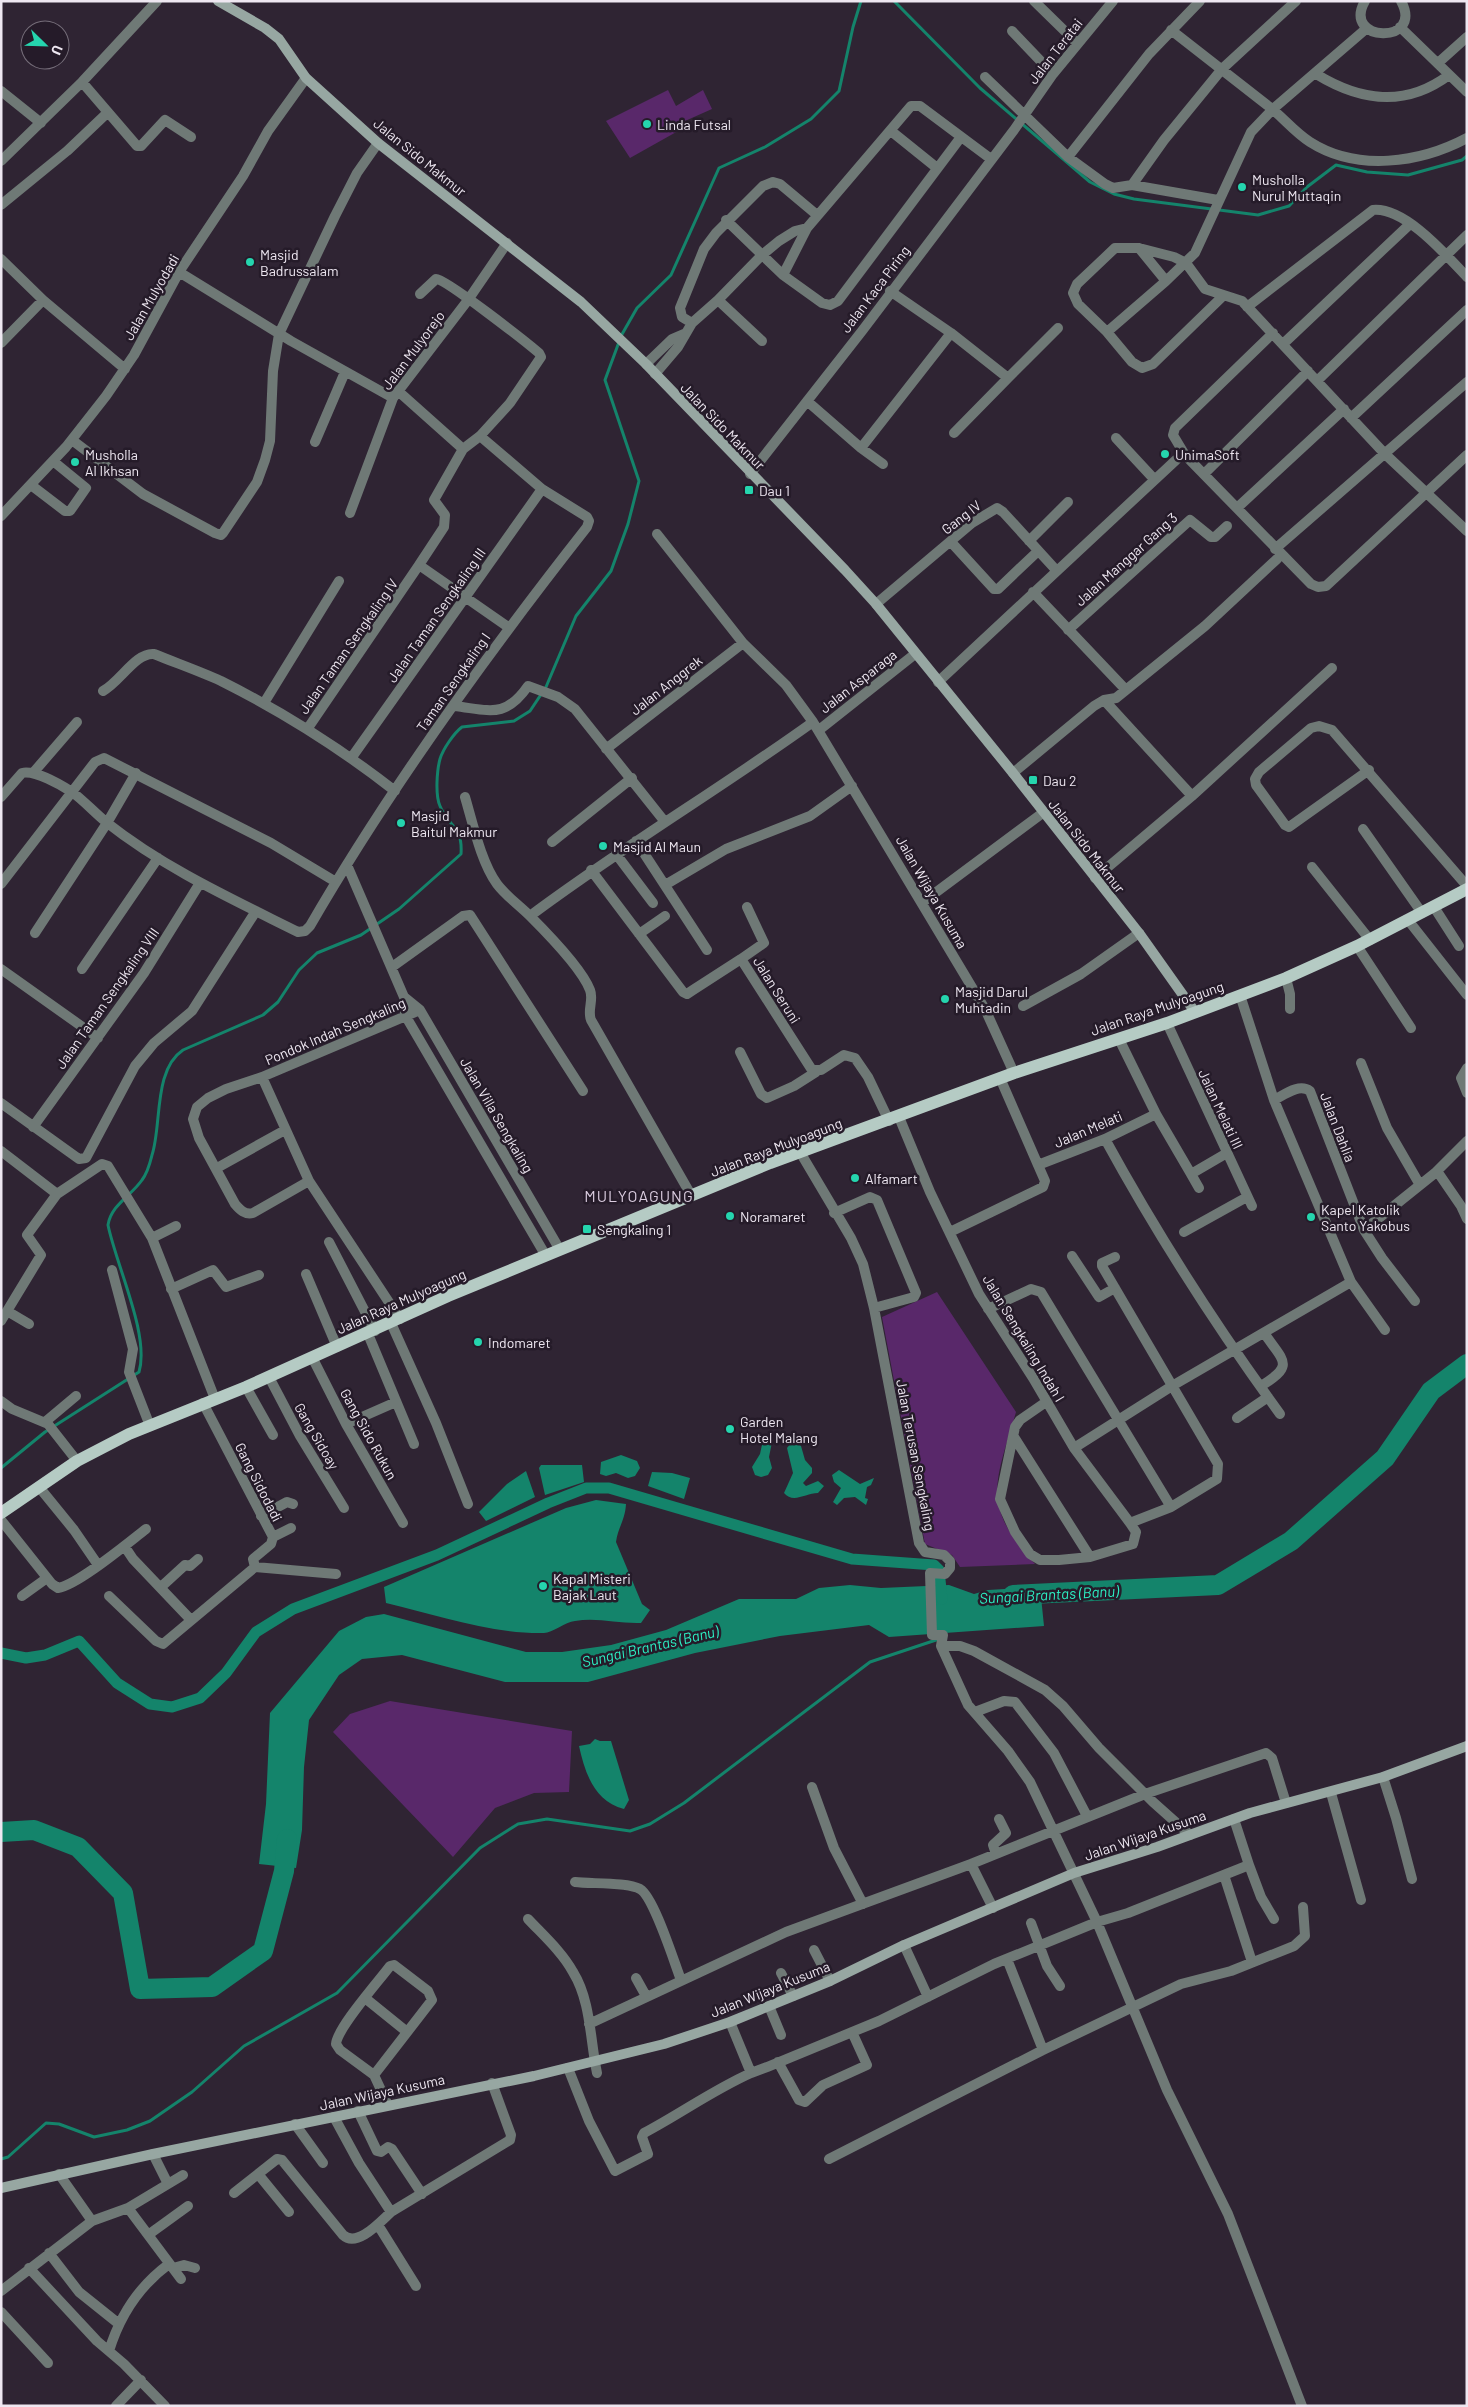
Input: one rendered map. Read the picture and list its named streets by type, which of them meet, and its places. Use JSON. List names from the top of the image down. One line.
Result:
{"streets":{"main road":["Jalan Sido Makmur","Jalan Wijaya Kusuma","Jalan Raya Mulyoagung"],"street":["Jalan Teratai","Jalan Kaca Piring","Jalan Mulyodadi","Jalan Mulyorejo","Gang IV","Jalan Manggar Gang 3","Jalan Taman Sengkaling III","Jalan Taman Sengkaling IV","Jalan Asparaga","Taman Sengkaling I","Jalan Anggrek","Jalan Seruni","Jalan Taman Sengkaling VIII","Pondok Indah Sengkaling","Jalan Melati III","Jalan Villa Sengkaling","Jalan Dahlia","Jalan Melati","Jalan Sengkaling Indah I","Gang Sido Rukun","Gang Sidoay","Jalan Terusan Sengkaling","Gang Sidodadi"]},"crossings":[["Jalan Teratai","Jalan Kaca Piring"],["Jalan Sido Makmur","Jalan Kaca Piring"],["Jalan Sido Makmur","Jalan Mulyodadi"],["Jalan Sido Makmur","Jalan Mulyorejo"],["Jalan Sido Makmur","Gang IV"],["Jalan Sido Makmur","Jalan Asparaga"],["Jalan Sido Makmur","Jalan Raya Mulyoagung"],["Jalan Taman Sengkaling III","Taman Sengkaling I"],["Jalan Asparaga","Jalan Wijaya Kusuma"],["Taman Sengkaling I","Jalan Villa Sengkaling"],["Jalan Anggrek","Jalan Wijaya Kusuma"],["Jalan Wijaya Kusuma","Jalan Raya Mulyoagung"],["Jalan Wijaya Kusuma","Jalan Terusan Sengkaling"],["Jalan Raya Mulyoagung","Pondok Indah Sengkaling"],["Jalan Raya Mulyoagung","Jalan Melati III"],["Jalan Raya Mulyoagung","Jalan Villa Sengkaling"],["Jalan Raya Mulyoagung","Jalan Sengkaling Indah I"],["Jalan Raya Mulyoagung","Gang Sido Rukun"],["Jalan Raya Mulyoagung","Gang Sidoay"],["Jalan Raya Mulyoagung","Jalan Terusan Sengkaling"],["Jalan Raya Mulyoagung","Gang Sidodadi"],["Pondok Indah Sengkaling","Jalan Villa Sengkaling"]],"districts":["MULYOAGUNG"],"water":["Sungai Brantas (Banu)"],"places":{"other":["Linda Futsal","Musholla Nurul Muttaqin","Masjid Badrussalam","UnimaSoft","Musholla Al Ikhsan","Masjid Baitul Makmur","Masjid Al Maun","Masjid Darul Muhtadin","Alfamart","Noramaret","Kapel Katolik Santo Yakobus","Indomaret","Garden Hotel Malang","Kapal Misteri Bajak Laut"],"transit":["Dau 1","Dau 2","Sengkaling 1"]},"north":"bottom right"}
